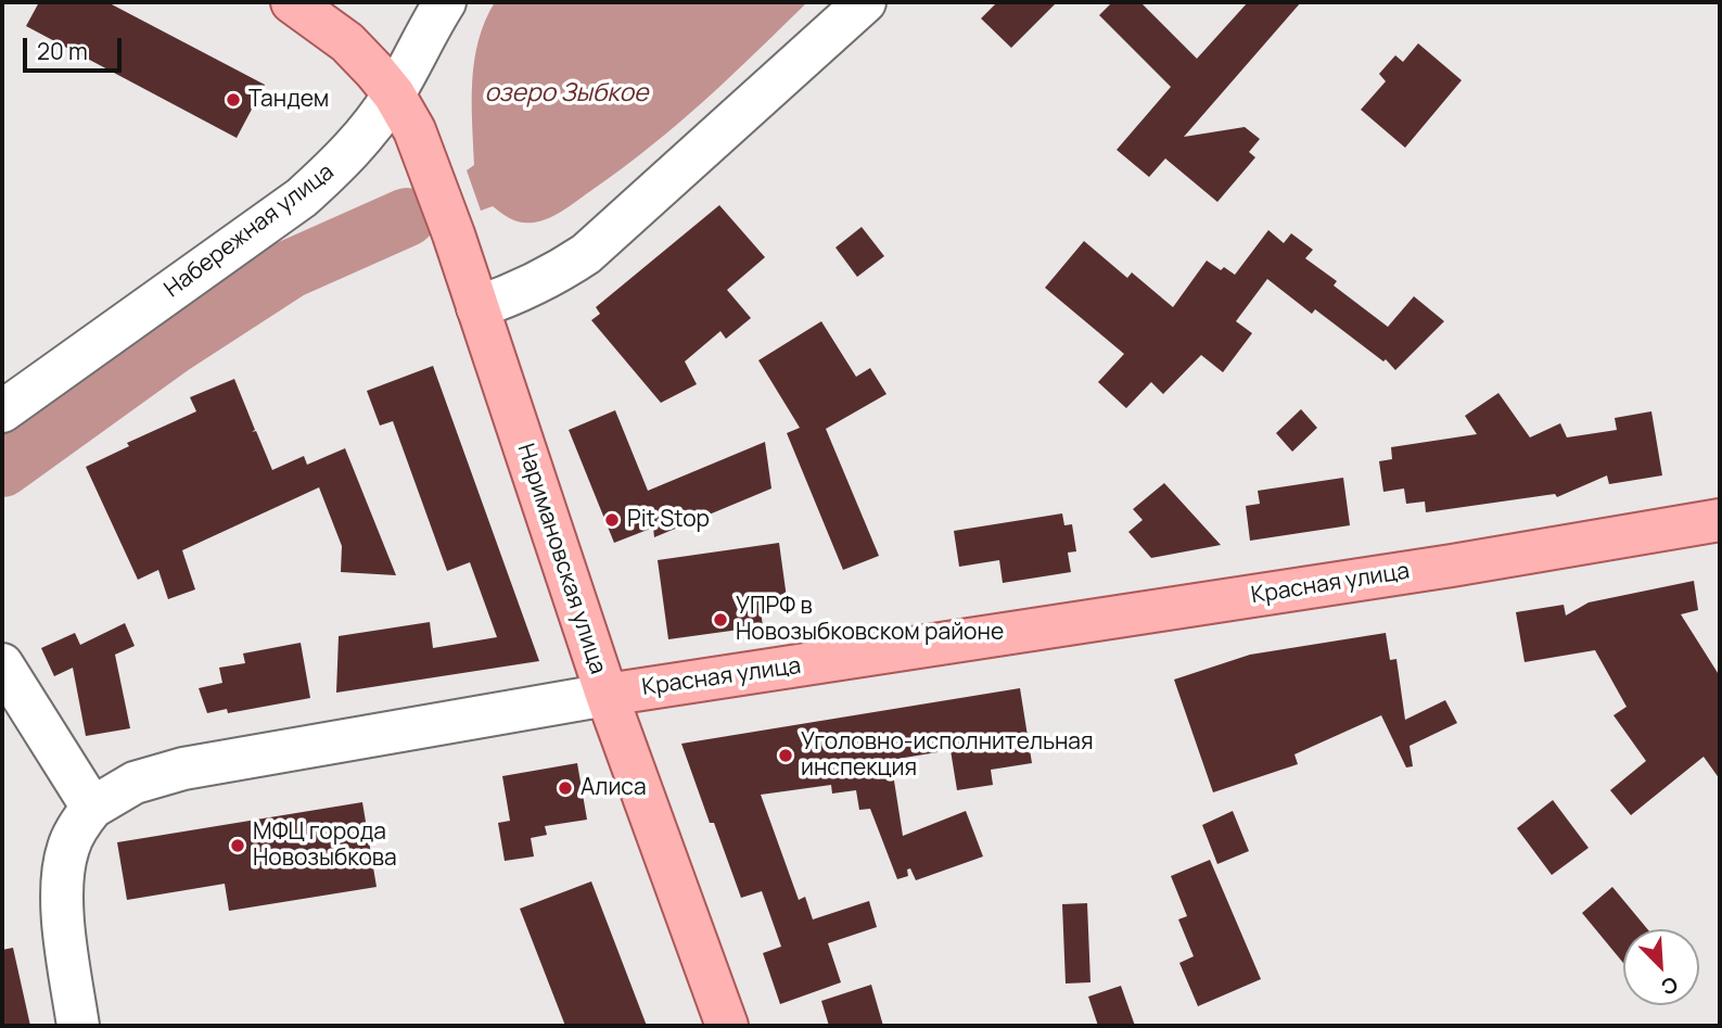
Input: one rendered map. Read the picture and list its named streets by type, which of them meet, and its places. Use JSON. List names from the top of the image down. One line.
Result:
{"streets":{"main road":["Наримановская улица","Красная улица"],"street":["Набережная улица"]},"crossings":[["Набережная улица","Наримановская улица"],["Наримановская улица","Красная улица"]],"water":["озеро Зыбкое"],"places":["Тандем","Pit Stop","УПРФ в Новозыбковском районе","Уголовно-исполнительная инспекция","Алиса","МФЦ города Новозыбкова"],"scale_bar":"20 m","north":"bottom right"}
